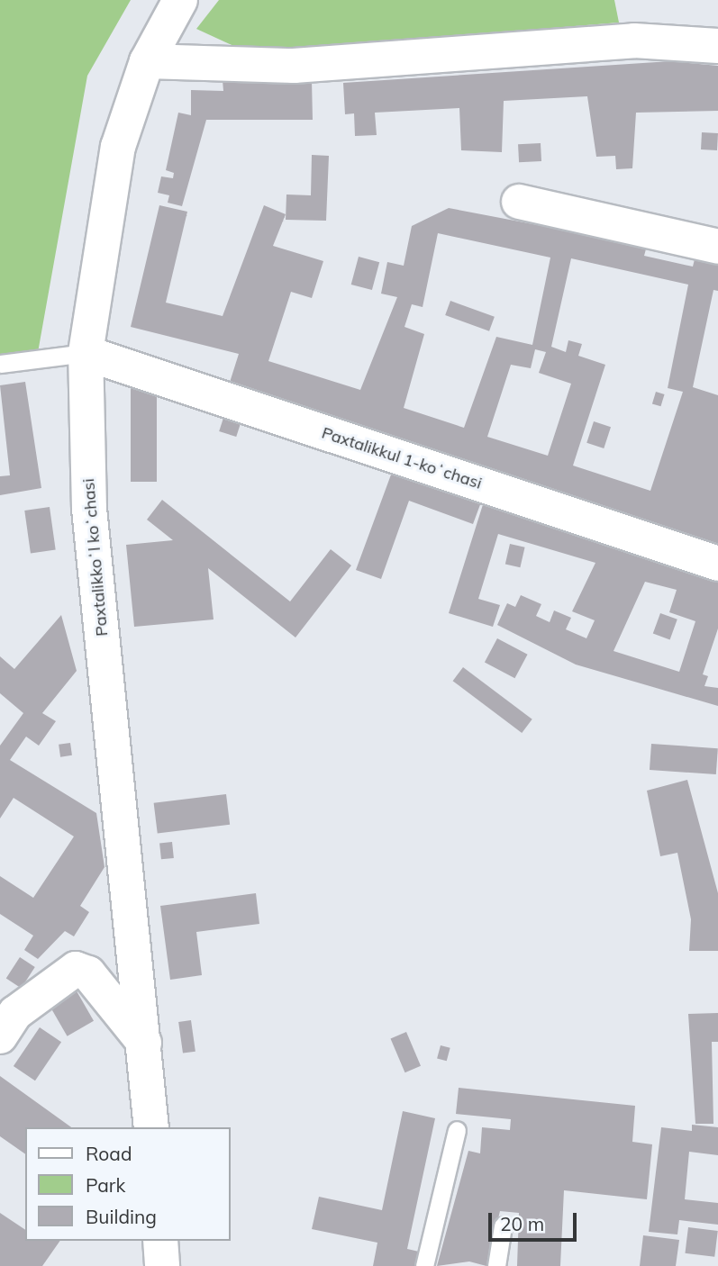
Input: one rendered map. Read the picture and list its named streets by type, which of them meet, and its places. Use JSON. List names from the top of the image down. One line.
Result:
{"streets":{"street":["Paxtalikkul 1-koʻchasi","Paxtalikkoʻl koʻchasi"]},"crossings":[["Paxtalikkul 1-koʻchasi","Paxtalikkoʻl koʻchasi"]],"legend":["Road","Park","Building"],"scale_bar":"20 m"}
